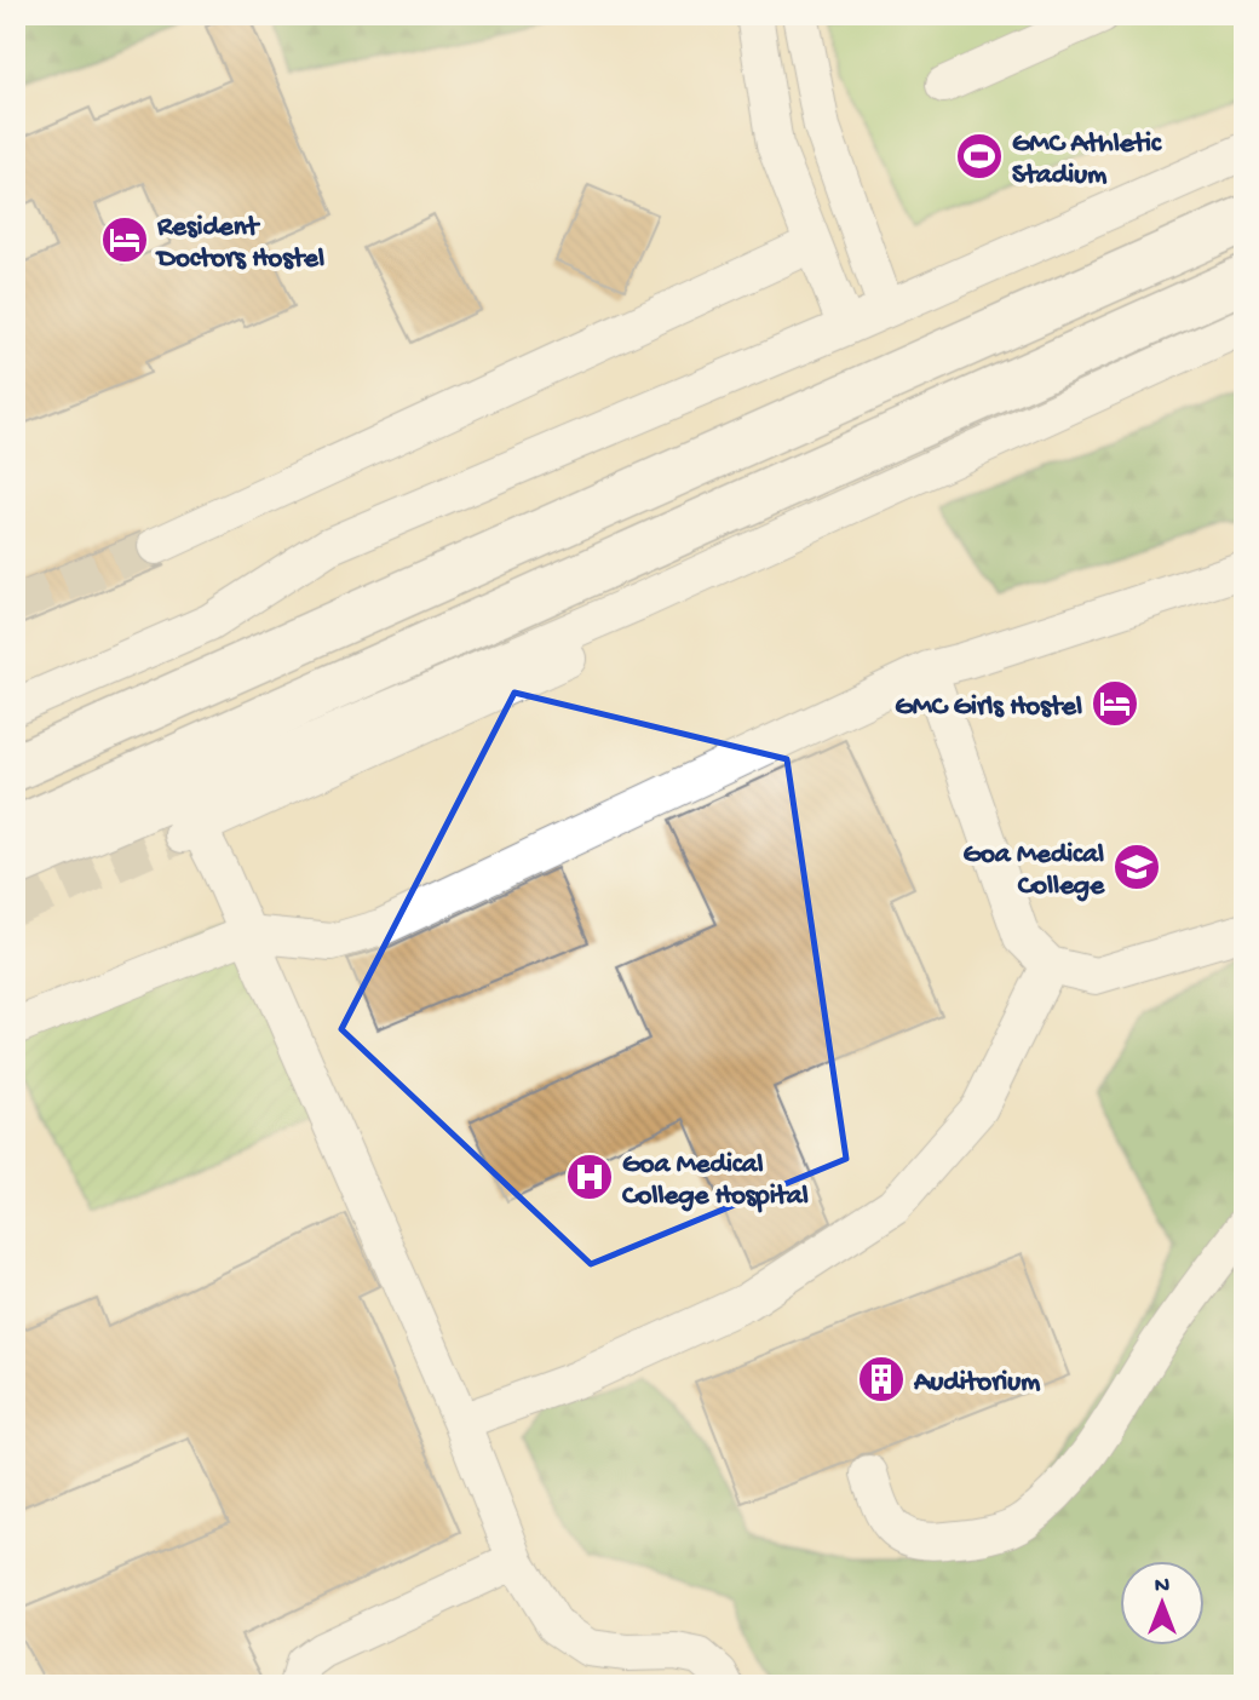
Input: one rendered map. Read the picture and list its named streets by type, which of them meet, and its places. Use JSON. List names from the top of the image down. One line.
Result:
{"places":{"sports":["GMC Athletic Stadium"],"hotel":["Resident Doctors Hostel","GMC Girls Hostel"],"school or university":["Goa Medical College"],"hospital":["Goa Medical College Hospital"],"building":["Auditorium"]},"north":"top"}
